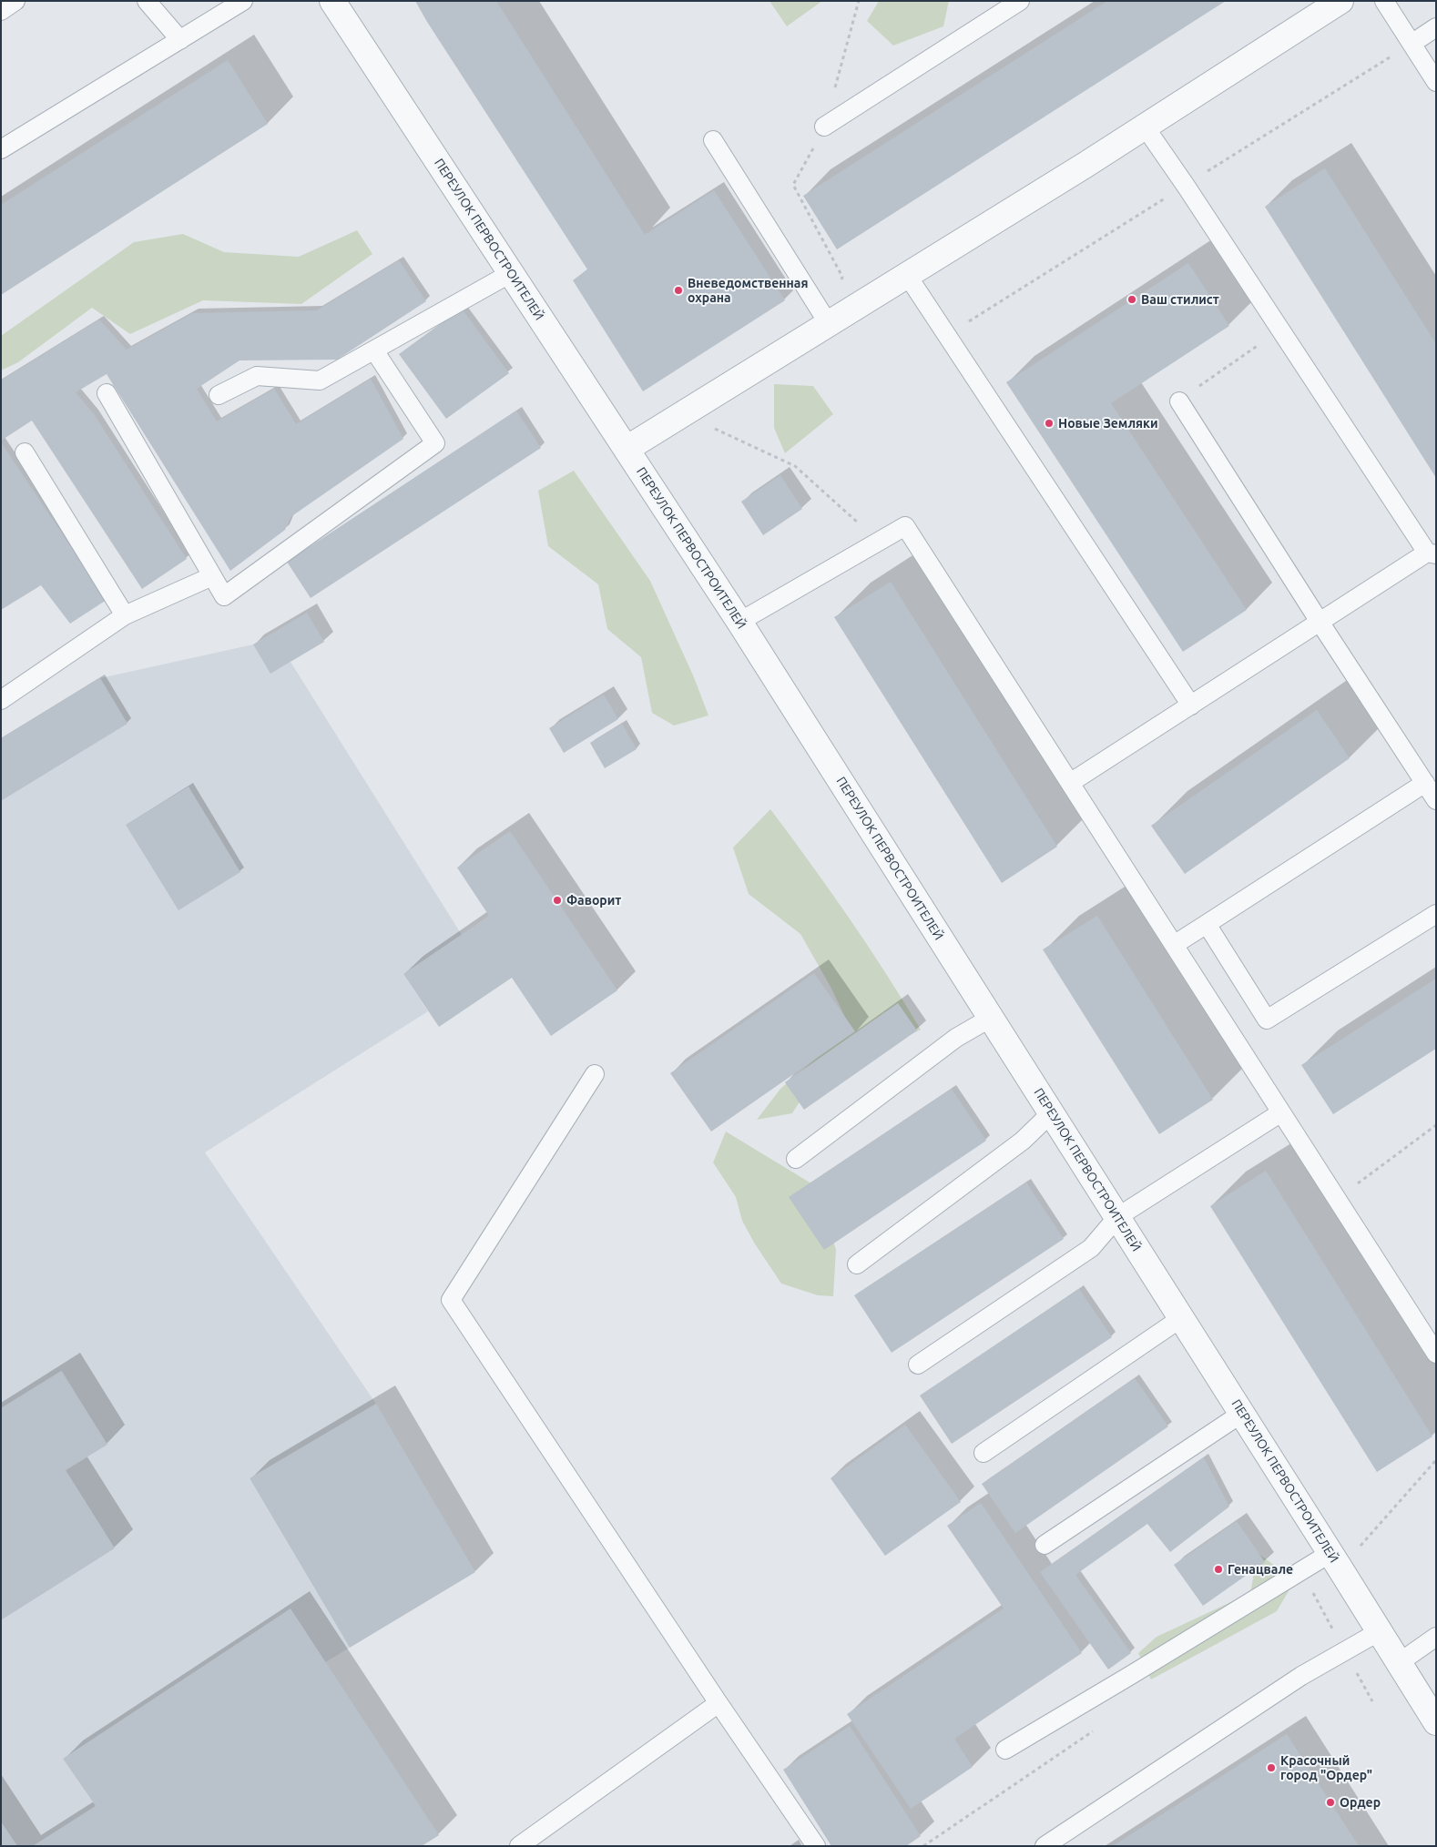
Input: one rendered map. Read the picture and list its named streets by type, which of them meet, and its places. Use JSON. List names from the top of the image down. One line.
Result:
{"streets":{"street":["ПЕРЕУЛОК ПЕРВОСТРОИТЕЛЕЙ"]},"places":["Вневедомственная охрана","Ваш стилист","Новые Земляки","Фаворит","Генацвале","Красочный город \"Ордер\"","Ордер"]}
